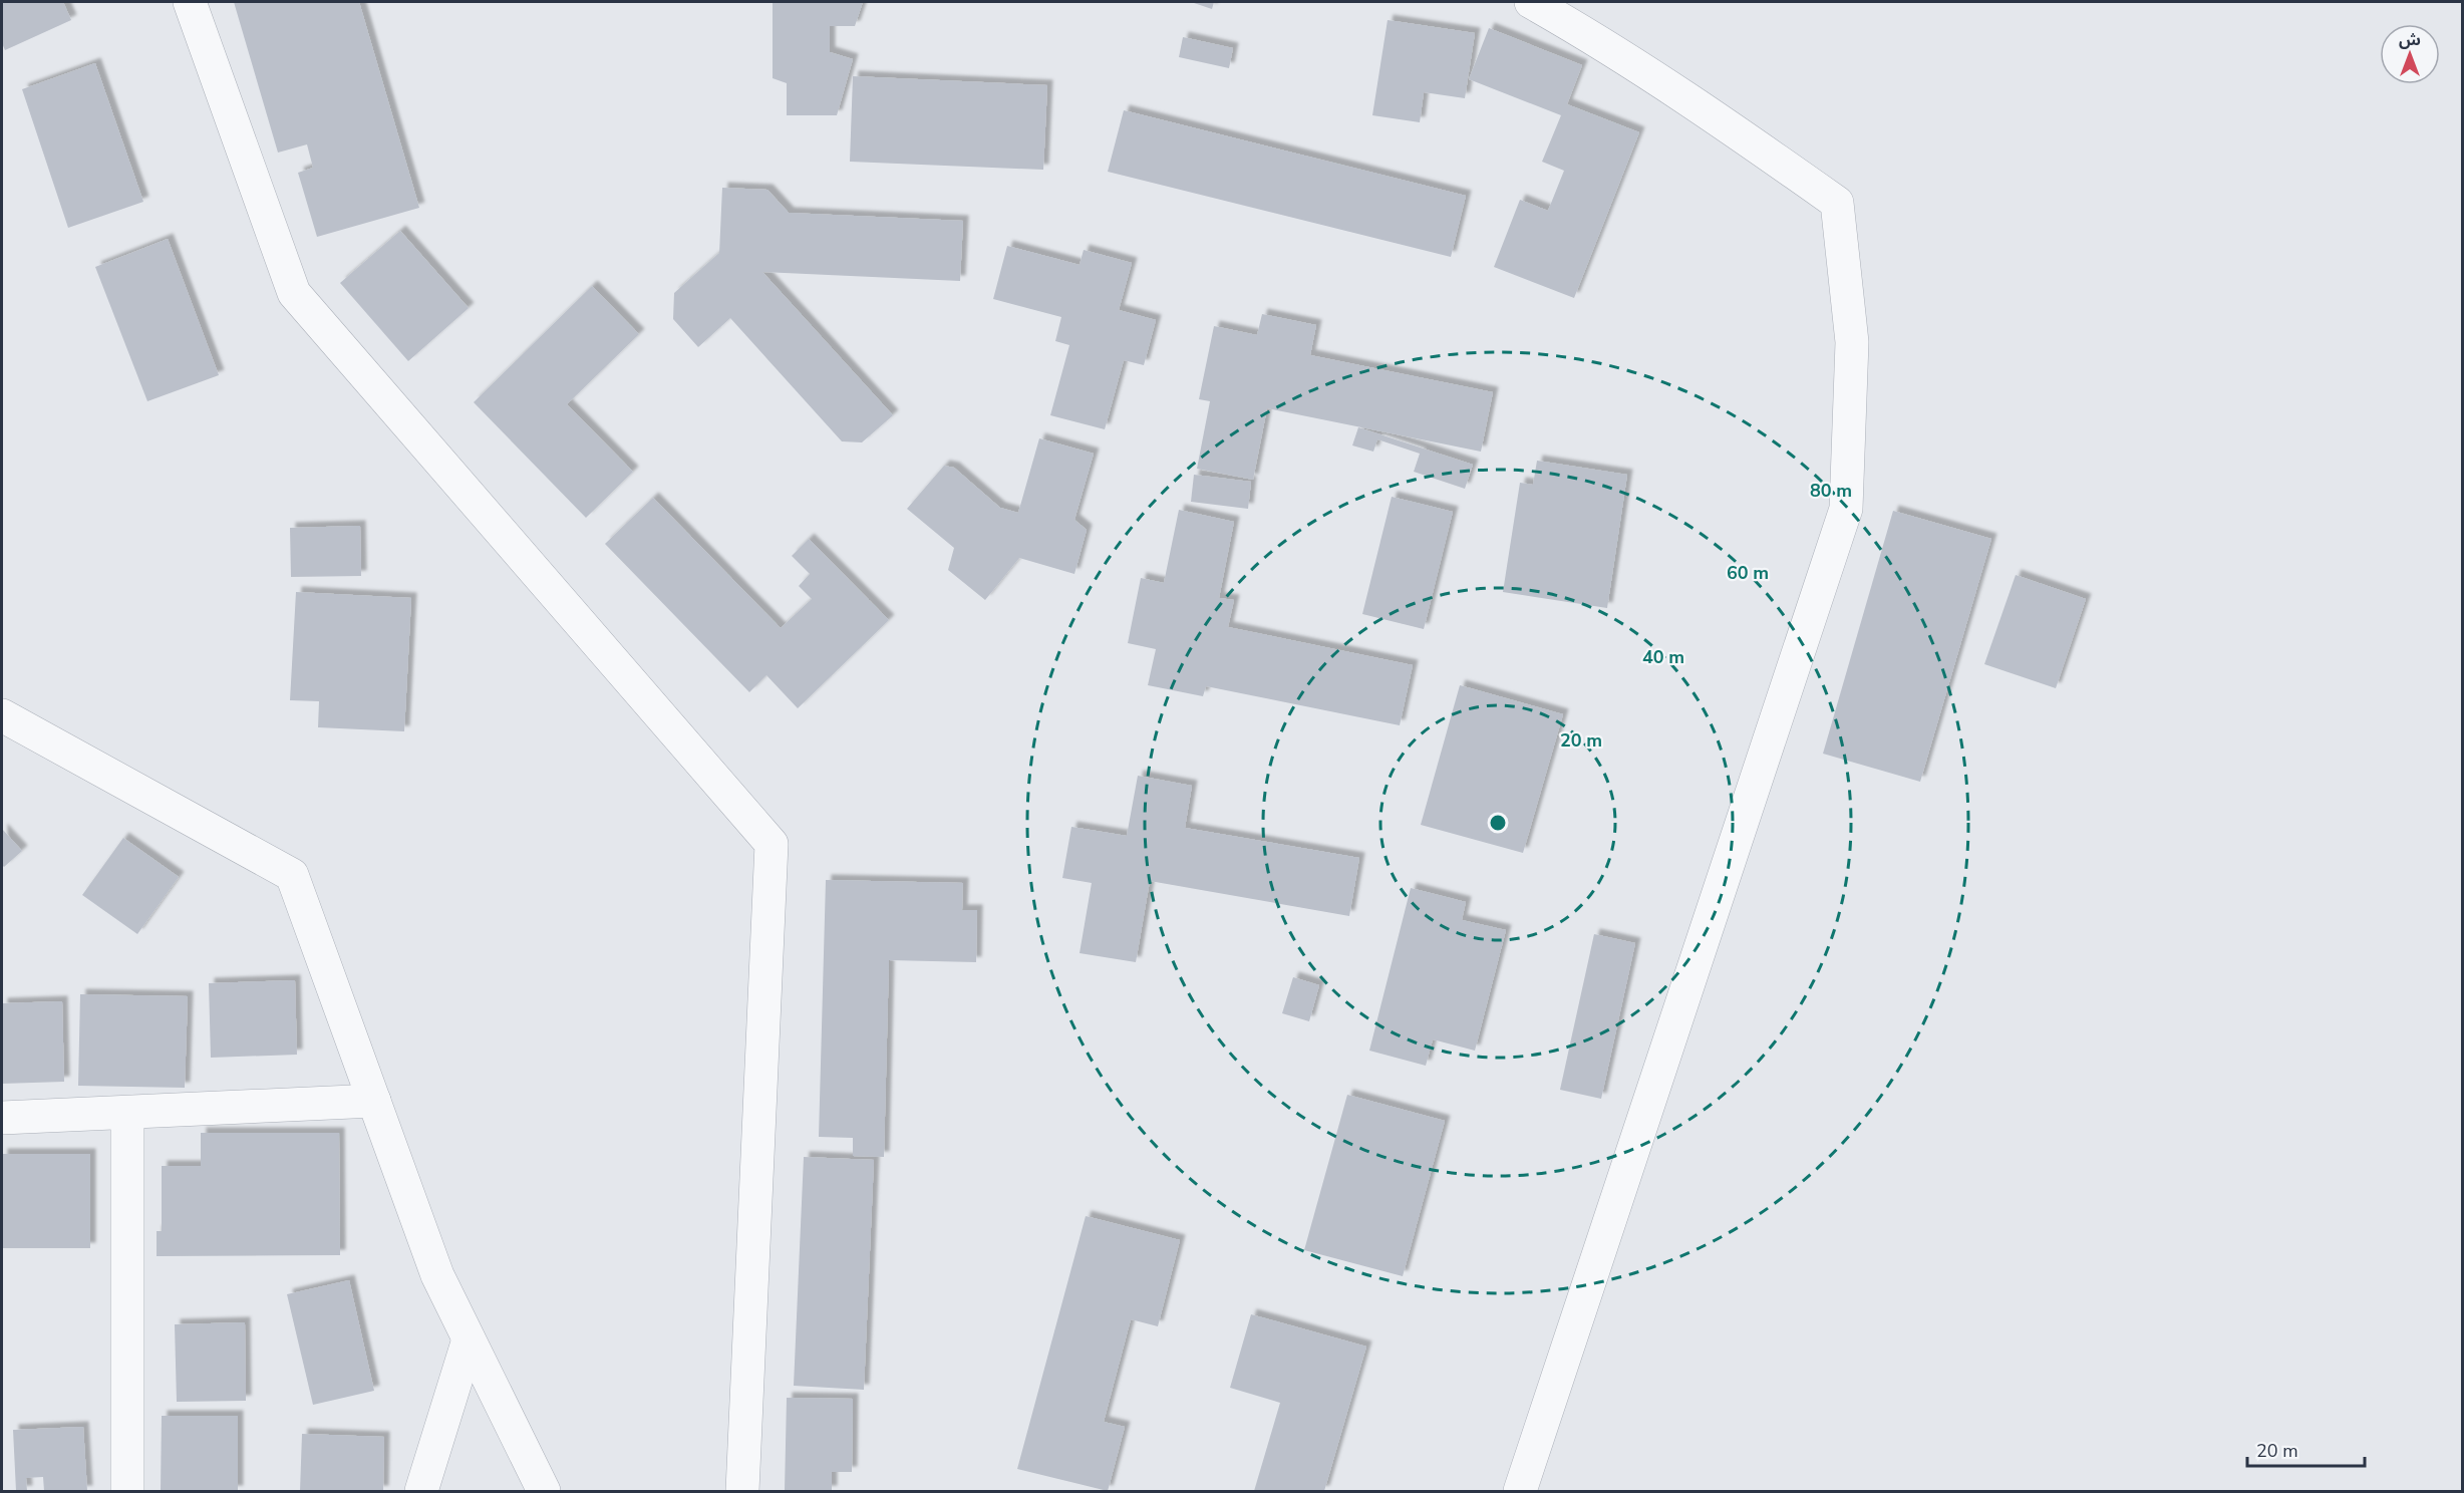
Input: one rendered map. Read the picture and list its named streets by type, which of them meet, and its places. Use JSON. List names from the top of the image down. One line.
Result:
{"scale_bar":"20 m","north":"top","rings":["80 m","60 m","40 m","20 m"]}
